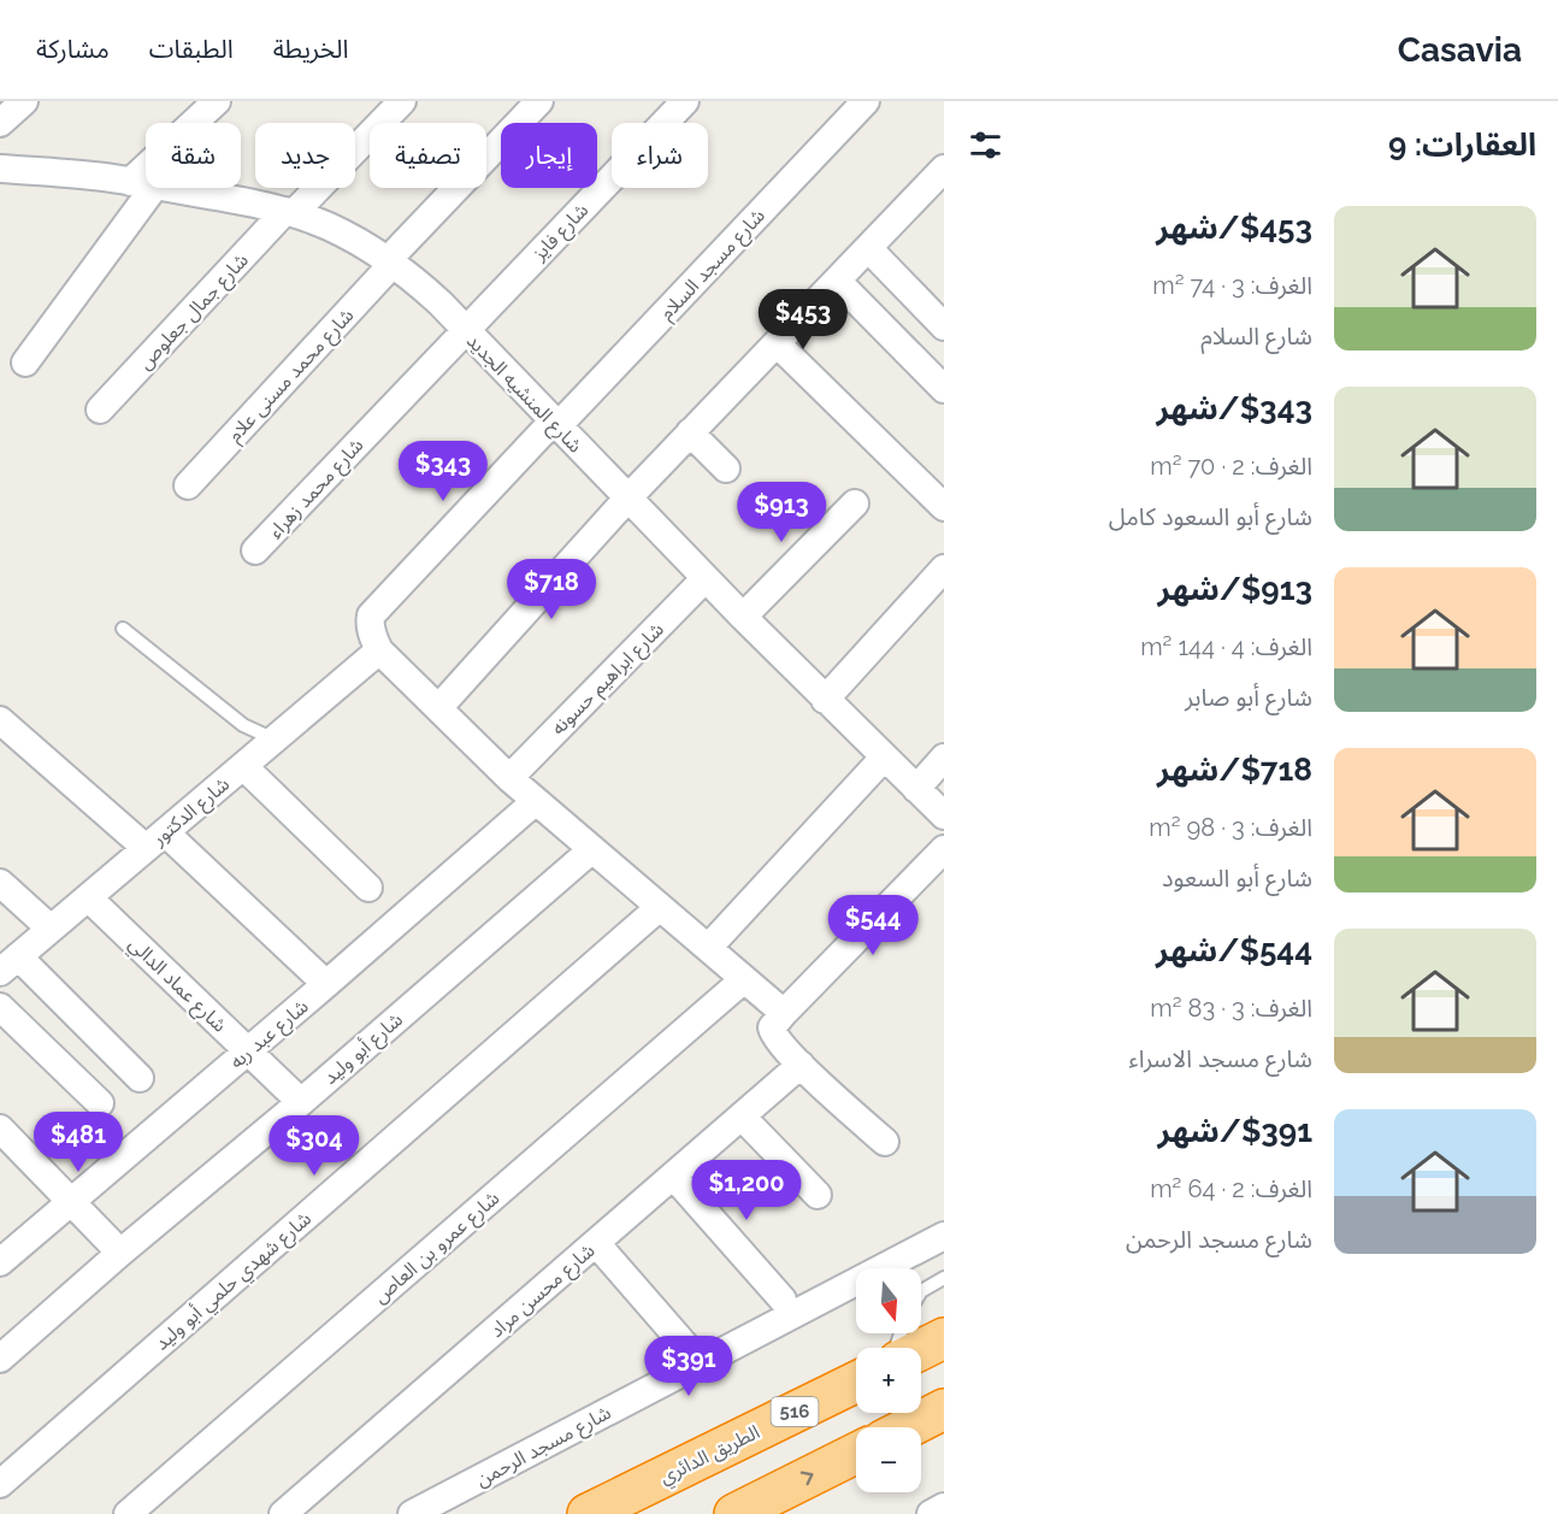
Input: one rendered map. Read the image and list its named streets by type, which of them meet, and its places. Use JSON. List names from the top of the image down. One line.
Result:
{"streets":{"highway":["516","الطريق الدائري"],"street":["شارع فايز","شارع مسجد السلام","شارع جمال جعلوص","شارع محمد مسنى علام","شارع المنشيه الجديد","شارع محمد زهراء","شارع ابراهيم حسونه","شارع الدكتور","شارع عماد الدالي","شارع عبد ربه","شارع أبو وليد","شارع عمرو بن العاص","شارع شهدي حلمي أبو وليد","شارع محسن مراد","شارع مسجد الرحمن"]},"crossings":[["شارع فايز","شارع المنشيه الجديد"],["شارع فايز","شارع محمد زهراء"],["شارع مسجد السلام","شارع المنشيه الجديد"],["شارع مسجد السلام","شارع الدكتور"],["شارع جمال جعلوص","شارع المنشيه الجديد"],["شارع محمد مسنى علام","شارع المنشيه الجديد"],["شارع المنشيه الجديد","شارع محمد زهراء"],["شارع المنشيه الجديد","شارع ابراهيم حسونه"],["شارع الدكتور","شارع عماد الدالي"],["شارع عماد الدالي","شارع عبد ربه"],["شارع عماد الدالي","شارع أبو وليد"]],"north":"bottom","page":{"header":"Casavia","nav":["الخريطة","الطبقات","مشاركة"],"heading":"العقارات: 9","chip":["شراء","إيجار","تصفية","جديد","شقة"],"list":[{"name":"$453/شهر","note":"الغرف: 3 · 74 m² · شارع السلام"},{"name":"$343/شهر","note":"الغرف: 2 · 70 m² · شارع أبو السعود كامل"},{"name":"$913/شهر","note":"الغرف: 4 · 144 m² · شارع أبو صابر"},{"name":"$718/شهر","note":"الغرف: 3 · 98 m² · شارع أبو السعود"},{"name":"$544/شهر","note":"الغرف: 3 · 83 m² · شارع مسجد الاسراء"},{"name":"$391/شهر","note":"الغرف: 2 · 64 m² · شارع مسجد الرحمن"}],"price":["$453","$343","$913","$718","$544","$481","$304","$1,200","$391"],"map_buttons":["+","−"]}}
